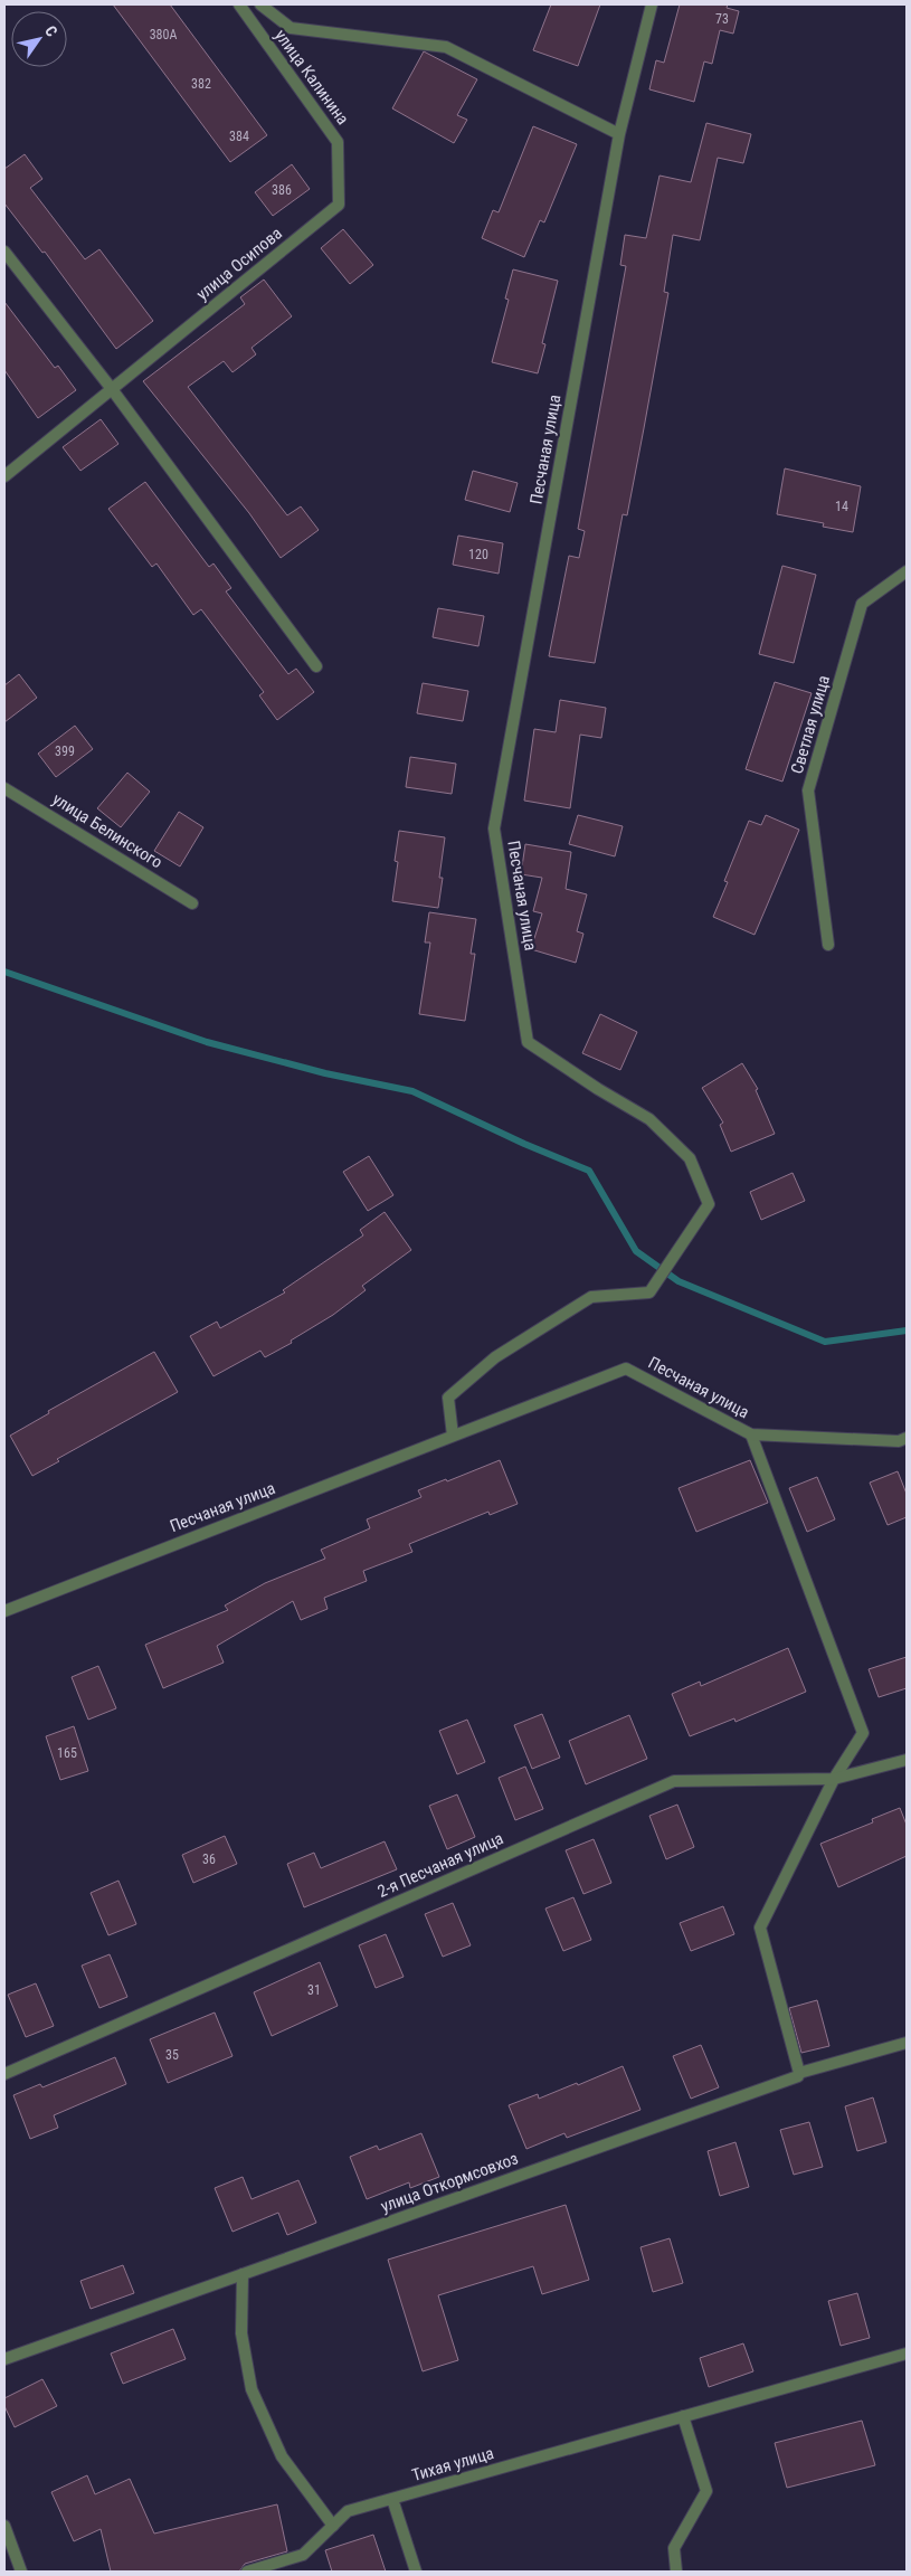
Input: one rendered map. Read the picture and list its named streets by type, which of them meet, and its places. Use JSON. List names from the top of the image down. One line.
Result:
{"streets":{"street":["улица Калинина","улица Осипова","Песчаная улица","Светлая улица","улица Белинского","2-я Песчаная улица","улица Откормсовхоз","Тихая улица"]},"crossings":[["улица Калинина","улица Осипова"],["улица Калинина","Песчаная улица"]],"house_numbers":["73","380А","382","384","386","14","120","399","165","36","31","35"],"north":"top right"}
